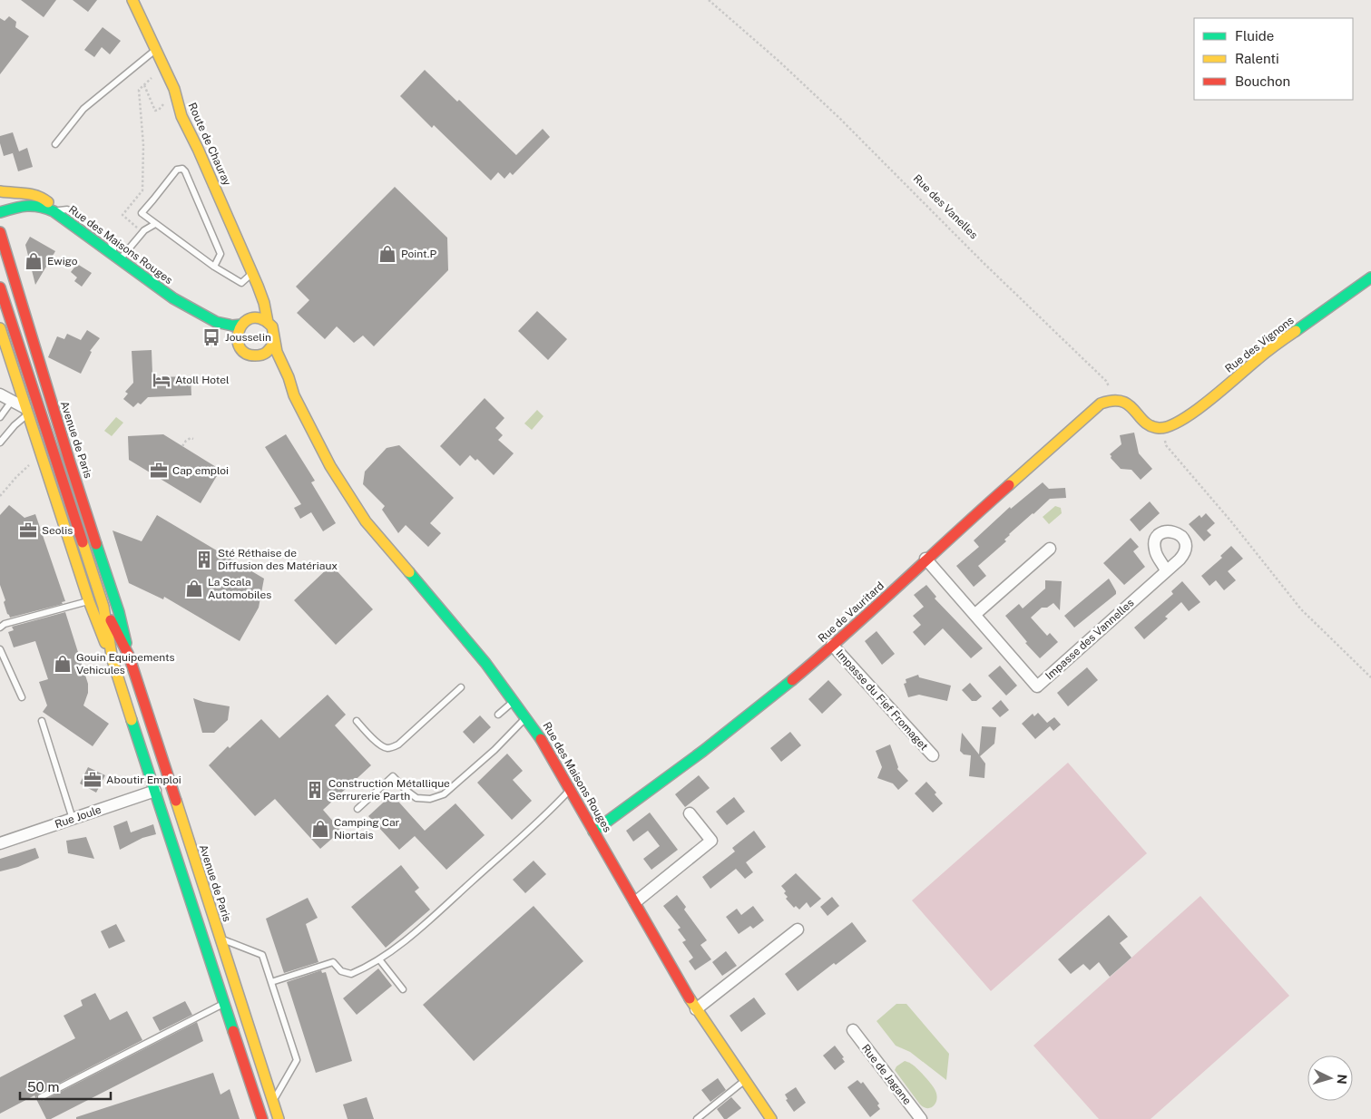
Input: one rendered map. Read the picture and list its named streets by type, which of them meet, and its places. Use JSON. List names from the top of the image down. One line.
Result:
{"streets":{"street":["Route de Chauray","Rue des Maisons Rouges","Rue des Vignons","Avenue de Paris","Rue de Vauritard","Impasse des Vannelles","Impasse du Fief Fromaget","Rue Joule","Rue de Jagane"],"path":["Rue des Vanelles"]},"crossings":[["Route de Chauray","Rue des Maisons Rouges"],["Rue des Vanelles","Rue de Vauritard"],["Rue des Maisons Rouges","Rue de Vauritard"],["Avenue de Paris","Rue Joule"],["Rue de Vauritard","Impasse des Vannelles"],["Rue de Vauritard","Impasse du Fief Fromaget"]],"places":{"shop":["Point.P","Ewigo","La Scala Automobiles","Gouin Equipements Vehicules","Camping Car Niortais"],"bus stop":["Jousselin"],"hotel":["Atoll Hotel"],"office":["Cap emploi","Seolis","Aboutir Emploi"],"building":["Sté Réthaise de Diffusion des Matériaux","Construction Métallique Serrurerie Parth"]},"legend":["Fluide","Ralenti","Bouchon"],"scale_bar":"50 m","north":"right"}
